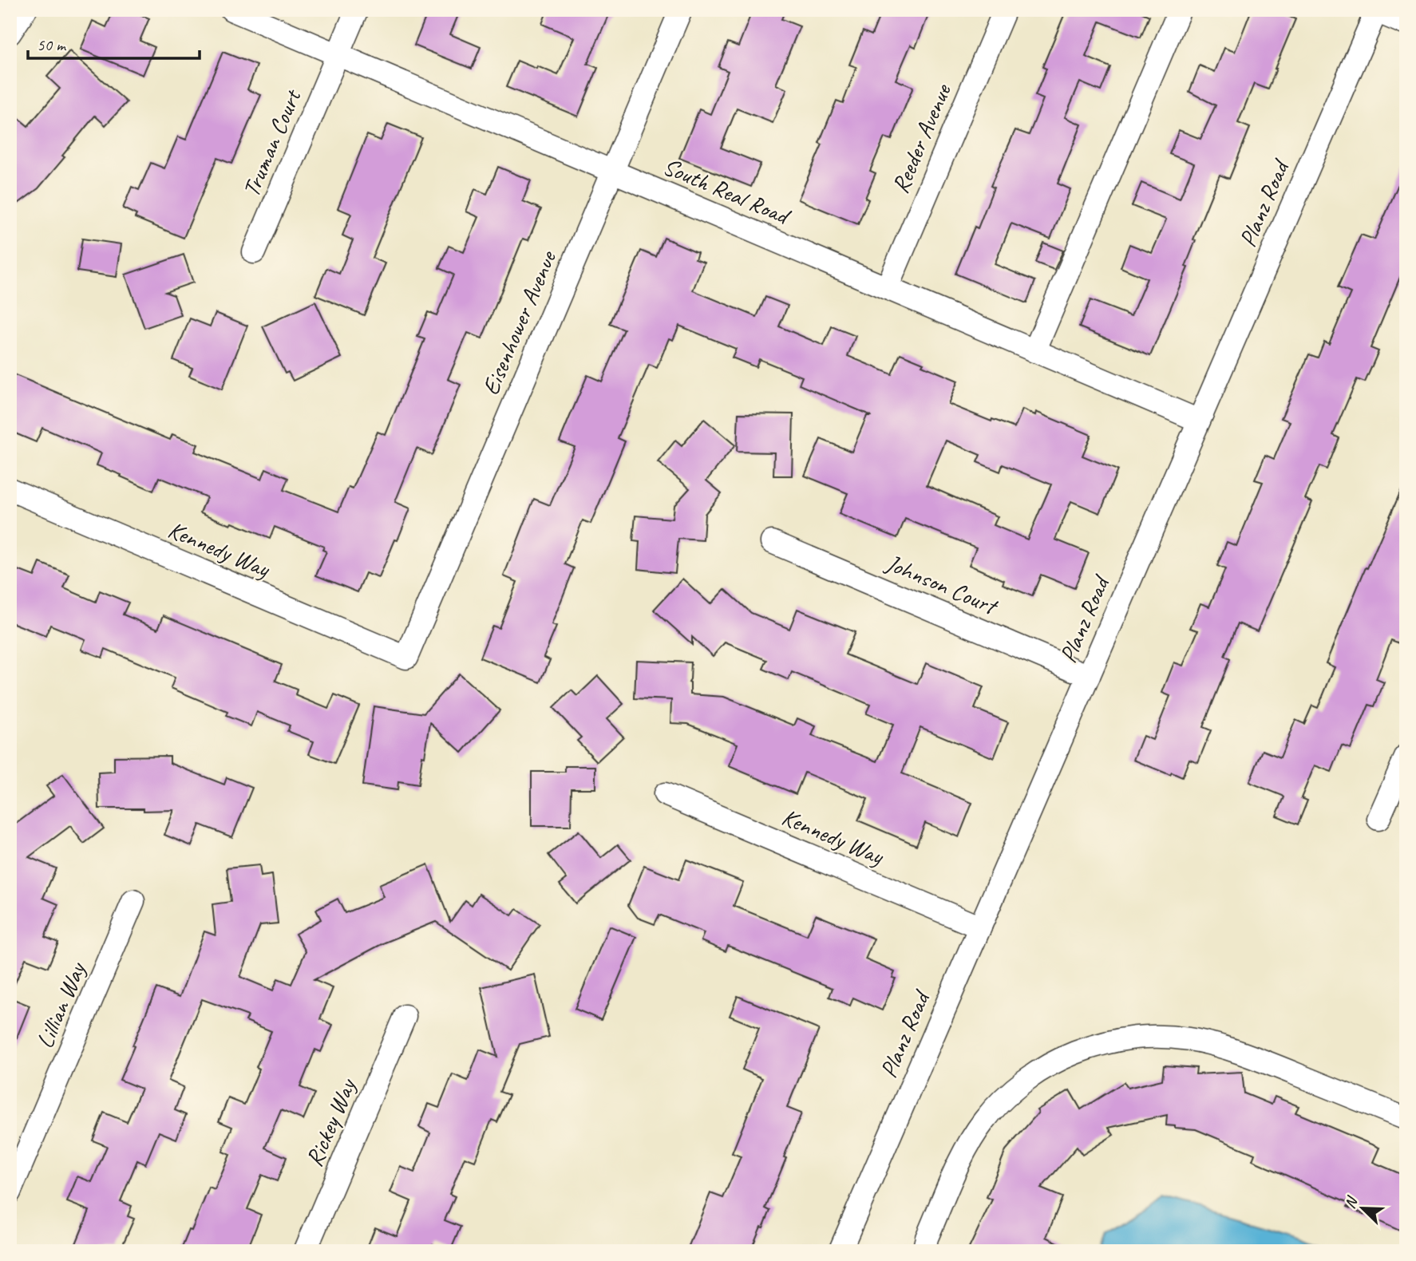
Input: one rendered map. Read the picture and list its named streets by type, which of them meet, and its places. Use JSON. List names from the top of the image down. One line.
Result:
{"streets":{"street":["Reeder Avenue","Truman Court","South Real Road","Planz Road","Eisenhower Avenue","Kennedy Way","Johnson Court","Lillian Way","Rickey Way"]},"crossings":[["Reeder Avenue","South Real Road"],["Truman Court","South Real Road"],["South Real Road","Planz Road"],["South Real Road","Eisenhower Avenue"],["Planz Road","Kennedy Way"],["Planz Road","Johnson Court"],["Eisenhower Avenue","Kennedy Way"]],"scale_bar":"50 m","north":"top left"}
